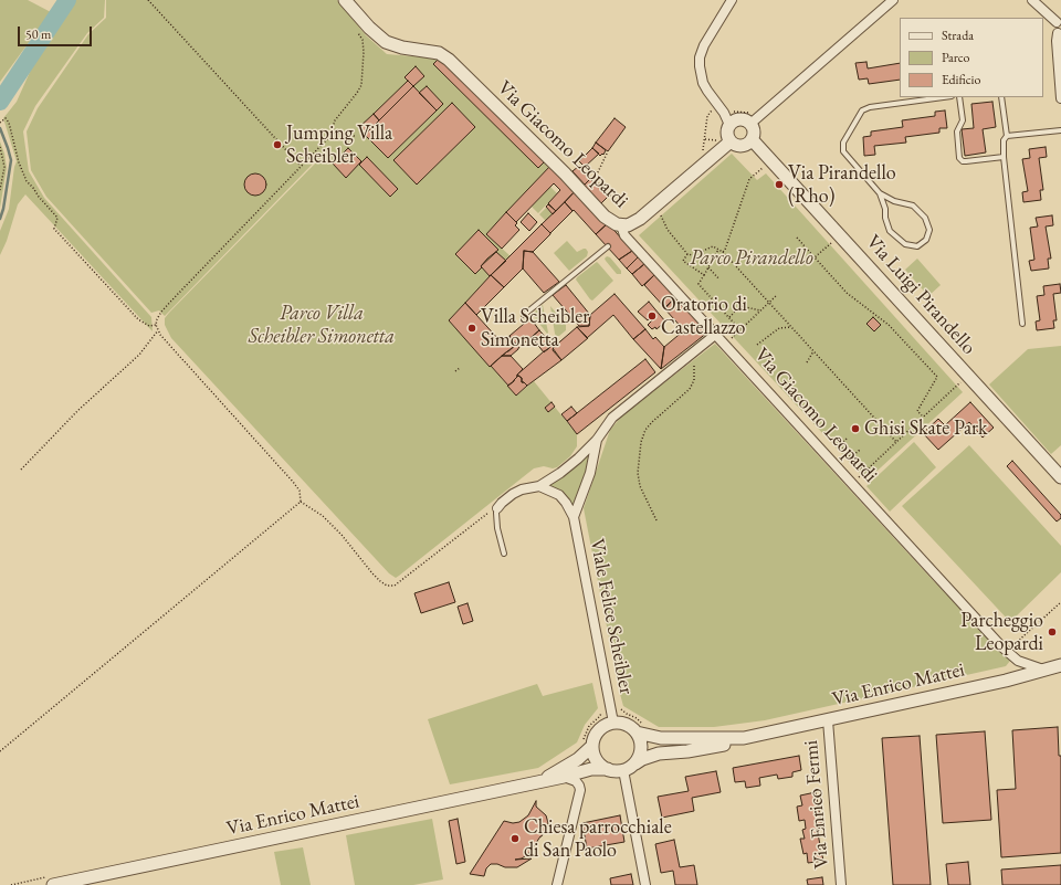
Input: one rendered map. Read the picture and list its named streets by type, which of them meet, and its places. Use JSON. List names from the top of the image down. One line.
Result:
{"streets":{"street":["Via Giacomo Leopardi","Via Luigi Pirandello","Viale Felice Scheibler","Via Enrico Mattei","Via Enrico Fermi"]},"crossings":[["Via Giacomo Leopardi","Via Enrico Mattei"],["Viale Felice Scheibler","Via Enrico Mattei"],["Via Enrico Mattei","Via Enrico Fermi"]],"parks":["Parco Pirandello","Parco Villa Scheibler Simonetta"],"places":["Jumping Villa Scheibler","Via Pirandello (Rho)","Oratorio di Castellazzo","Villa Scheibler Simonetta","Ghisi Skate Park","Parcheggio Leopardi","Chiesa parrocchiale di San Paolo"],"legend":["Strada","Parco","Edificio"],"scale_bar":"50 m"}
